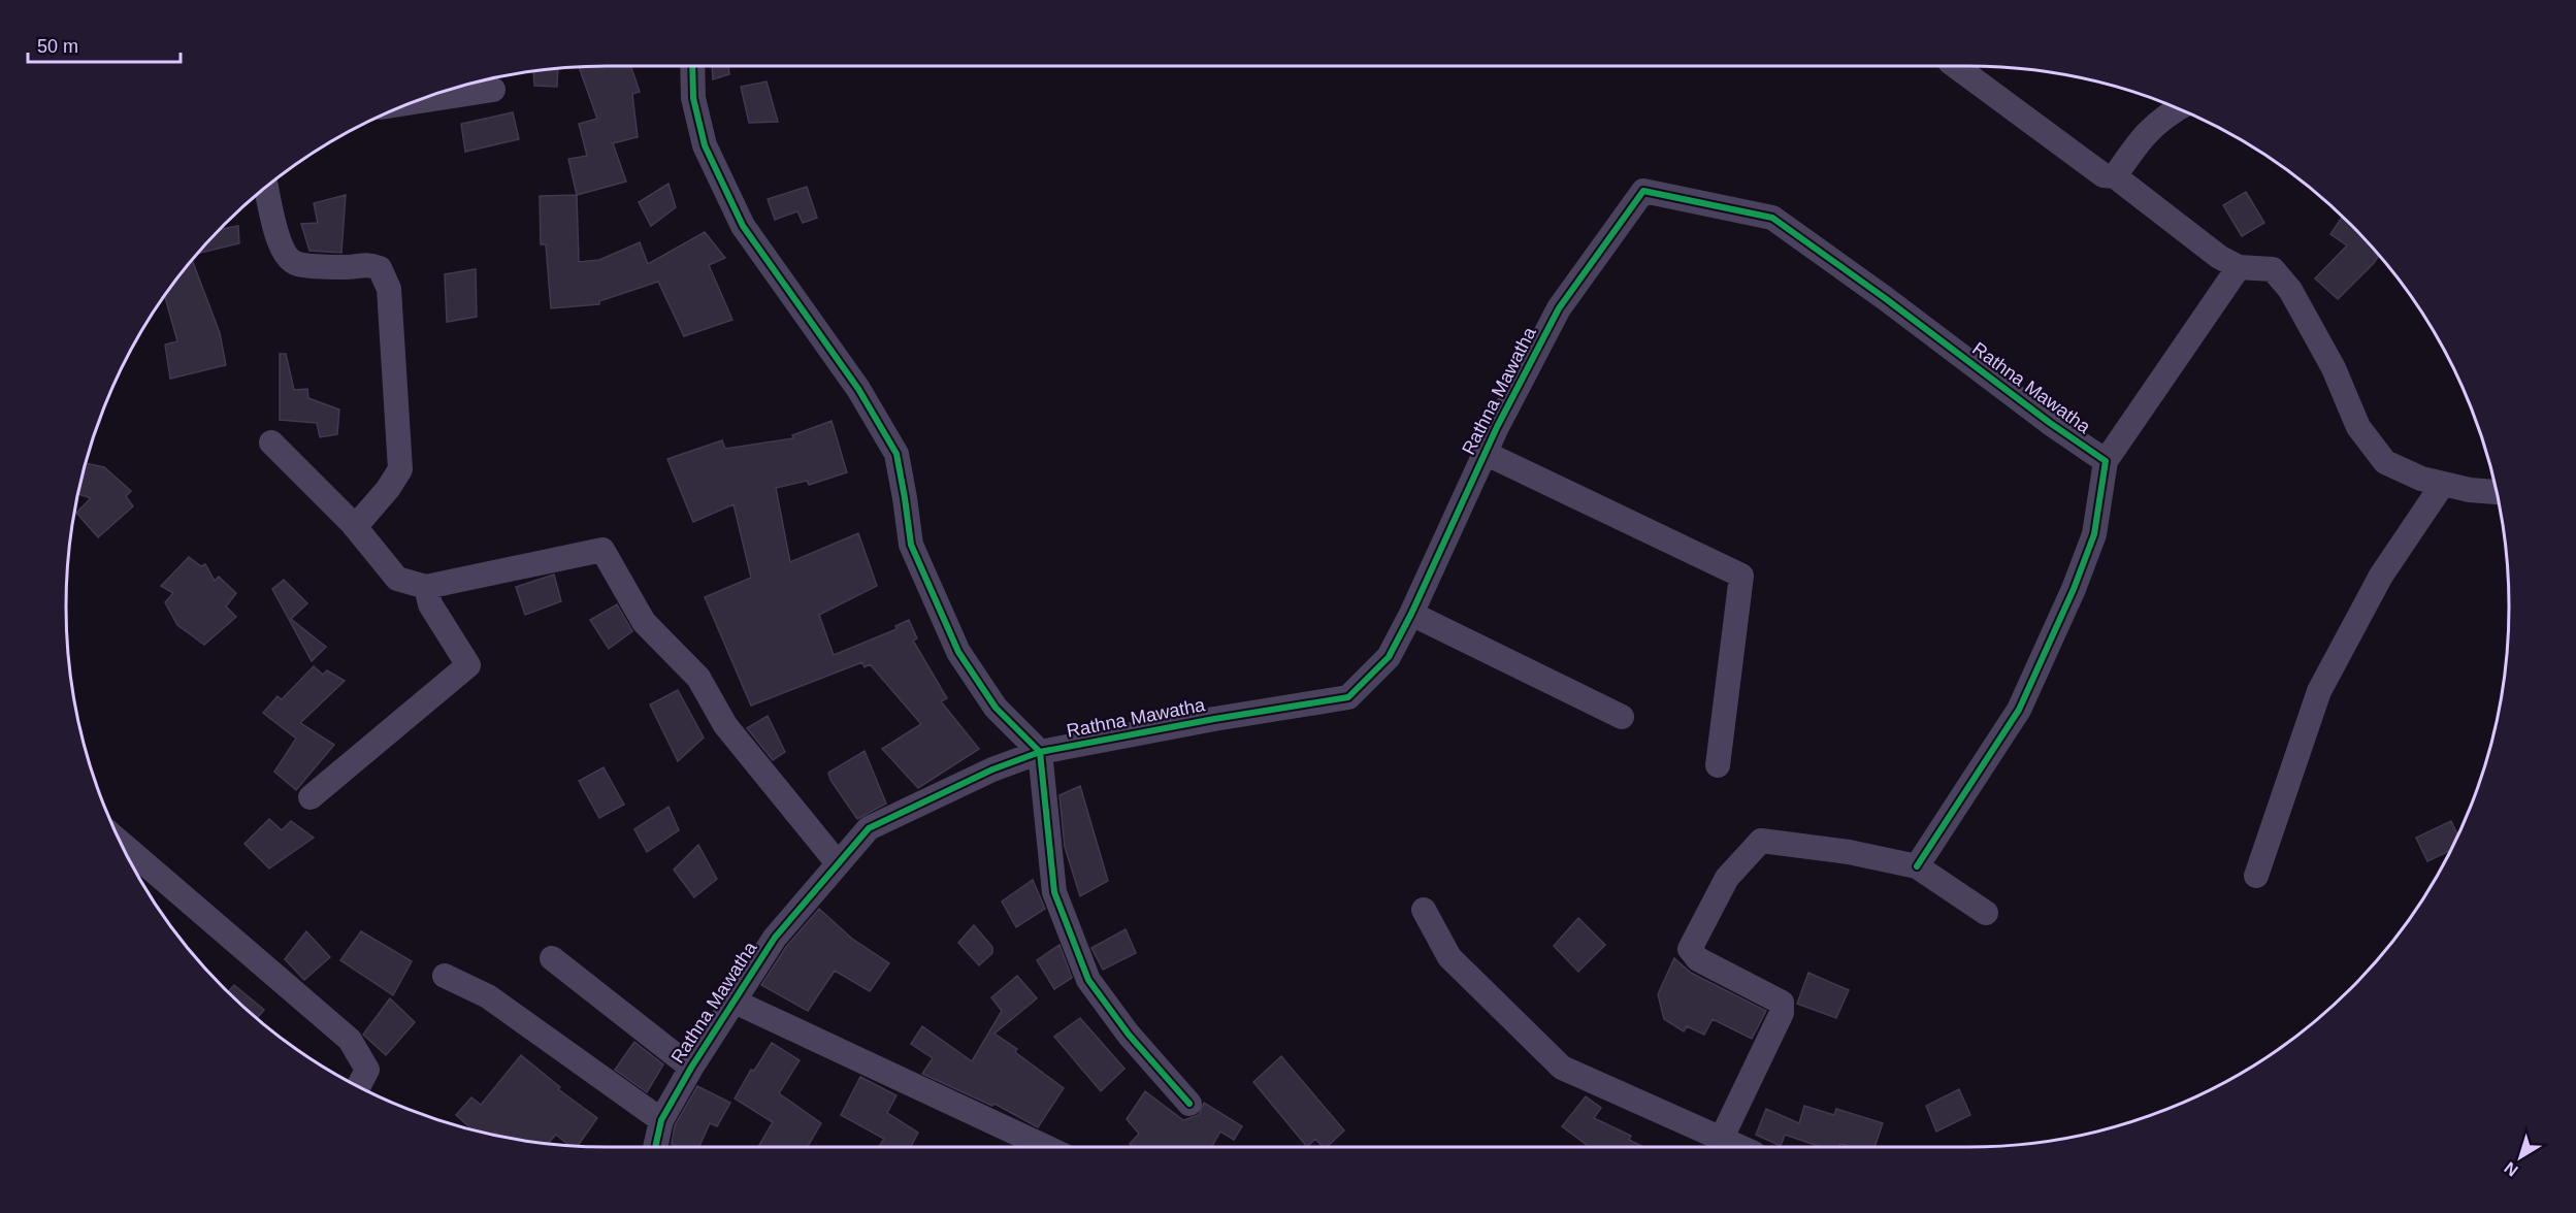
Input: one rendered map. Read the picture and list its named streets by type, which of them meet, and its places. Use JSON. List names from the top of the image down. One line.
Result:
{"streets":{"street":["Rathna Mawatha"]},"scale_bar":"50 m","north":"bottom left"}
